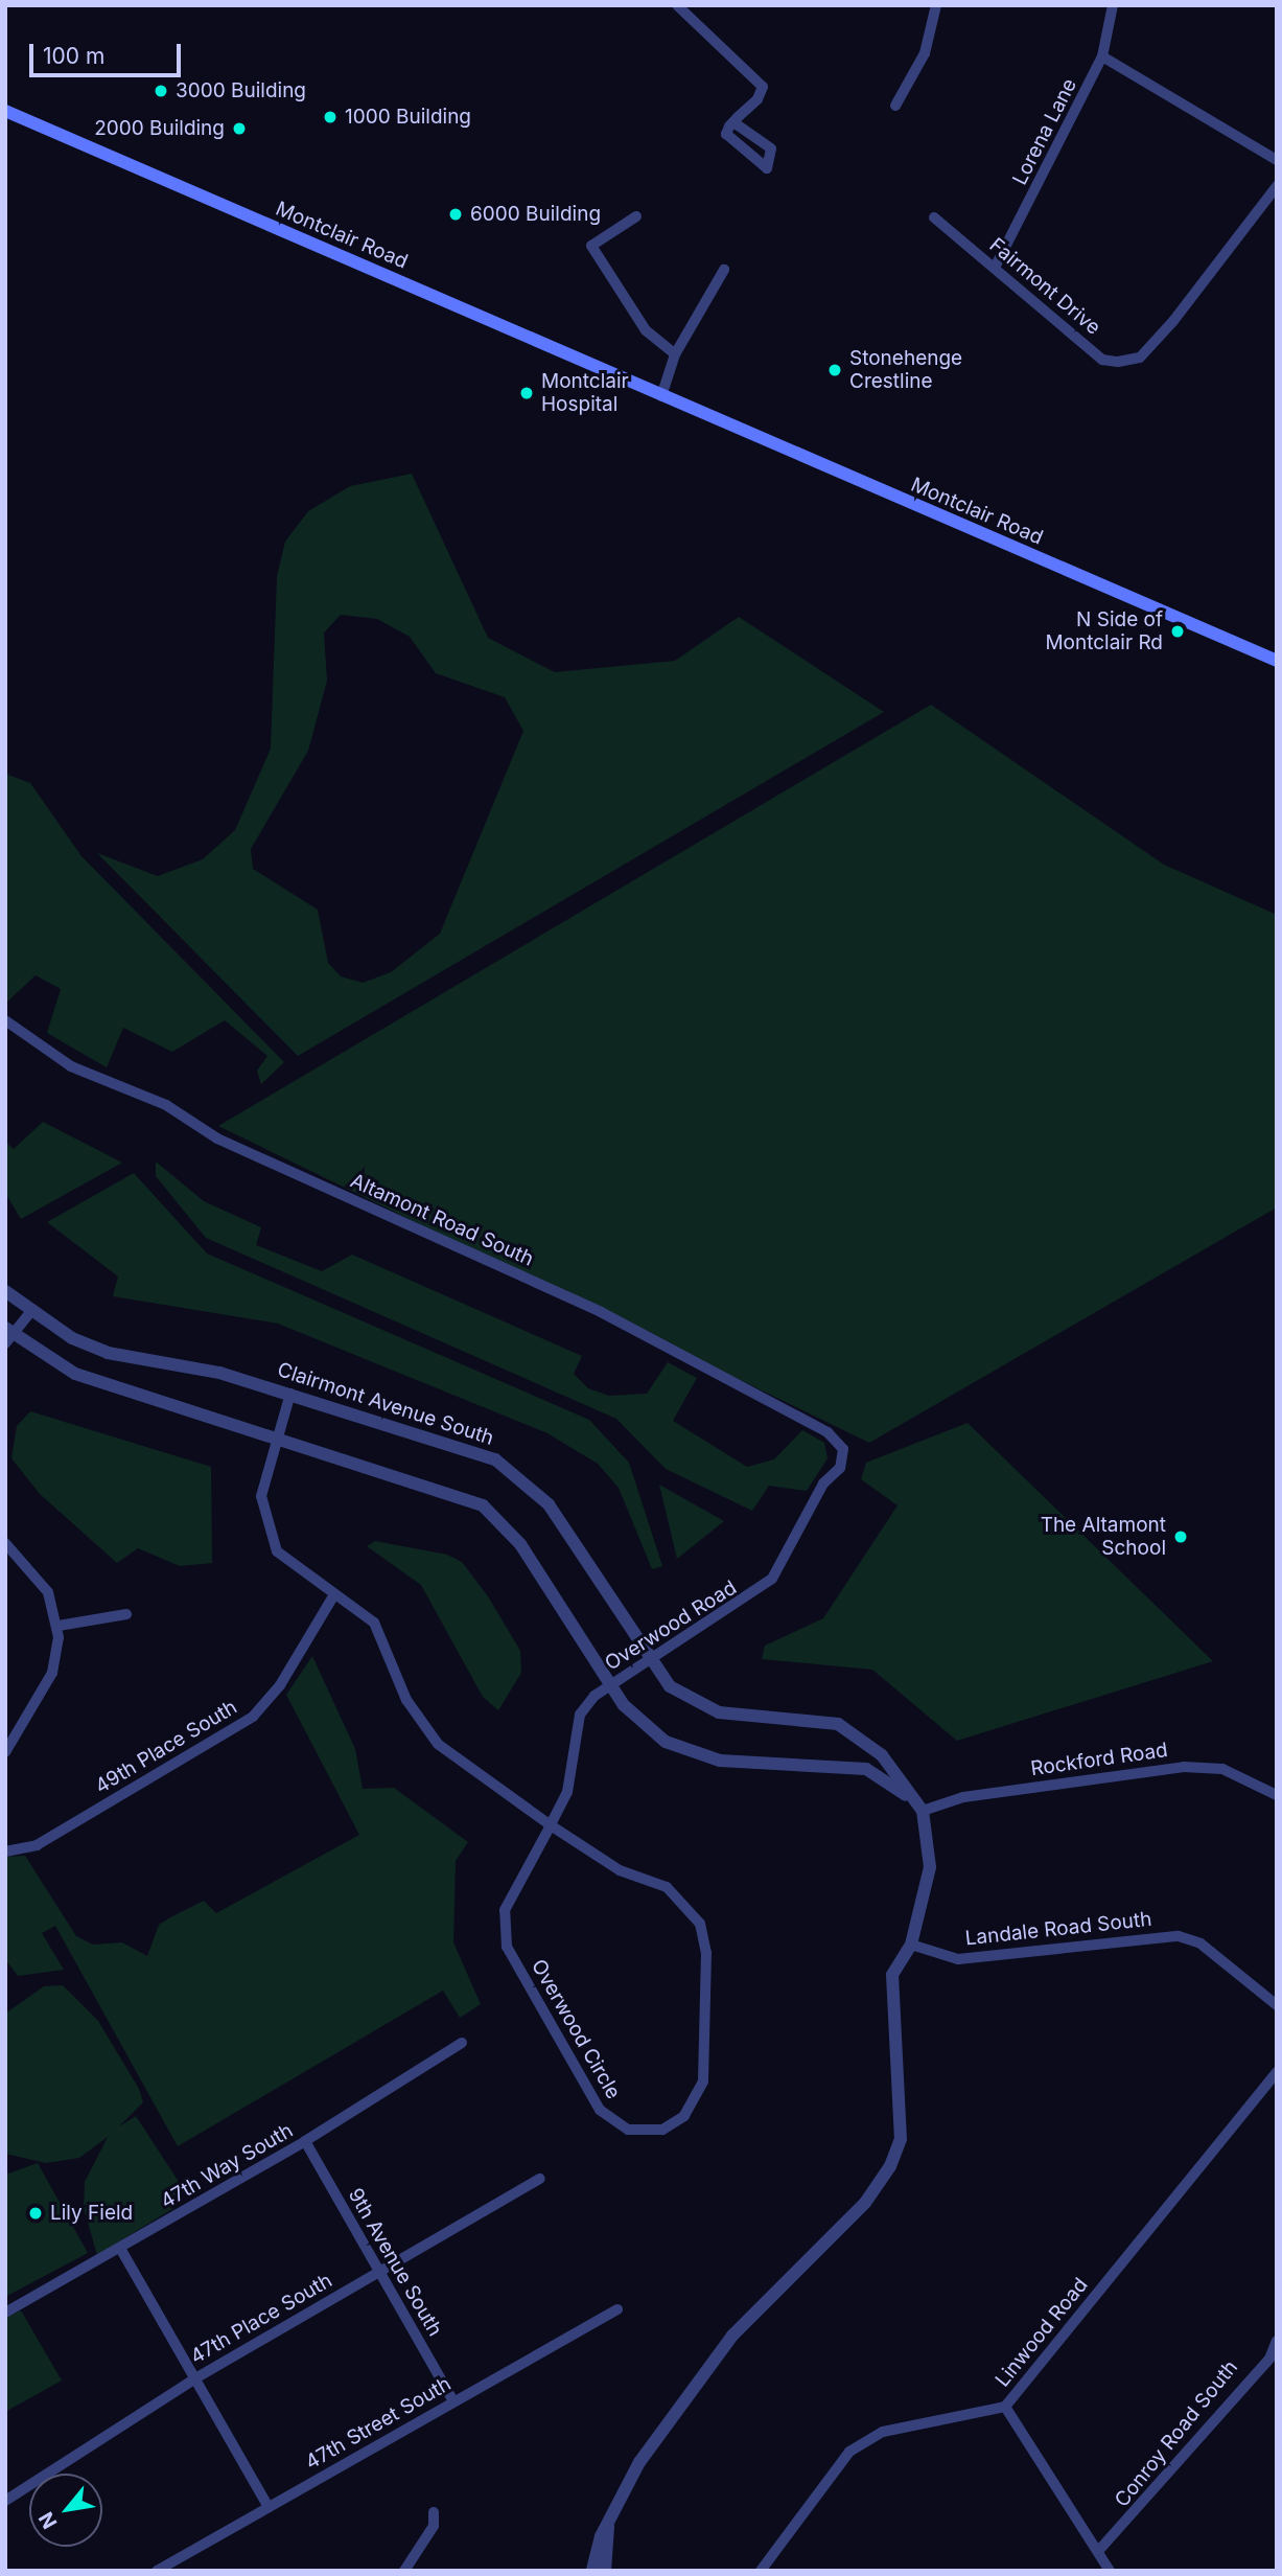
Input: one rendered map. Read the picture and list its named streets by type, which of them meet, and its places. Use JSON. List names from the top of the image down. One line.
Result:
{"streets":{"main road":["Montclair Road"],"street":["Lorena Lane","Fairmont Drive","Altamont Road South","Clairmont Avenue South","Overwood Road","49th Place South","Rockford Road","Landale Road South","Overwood Circle","47th Way South","9th Avenue South","47th Place South","Linwood Road","47th Street South","Conroy Road South"]},"crossings":[["Lorena Lane","Fairmont Drive"],["Altamont Road South","Overwood Road"],["Clairmont Avenue South","Overwood Road"],["Clairmont Avenue South","Rockford Road"],["Clairmont Avenue South","Landale Road South"],["Overwood Road","Overwood Circle"],["47th Way South","9th Avenue South"],["9th Avenue South","47th Place South"],["9th Avenue South","47th Street South"]],"places":["3000 Building","1000 Building","2000 Building","6000 Building","Stonehenge Crestline","Montclair Hospital","N Side of Montclair Rd","The Altamont School","Lily Field"],"scale_bar":"100 m","north":"bottom left"}
